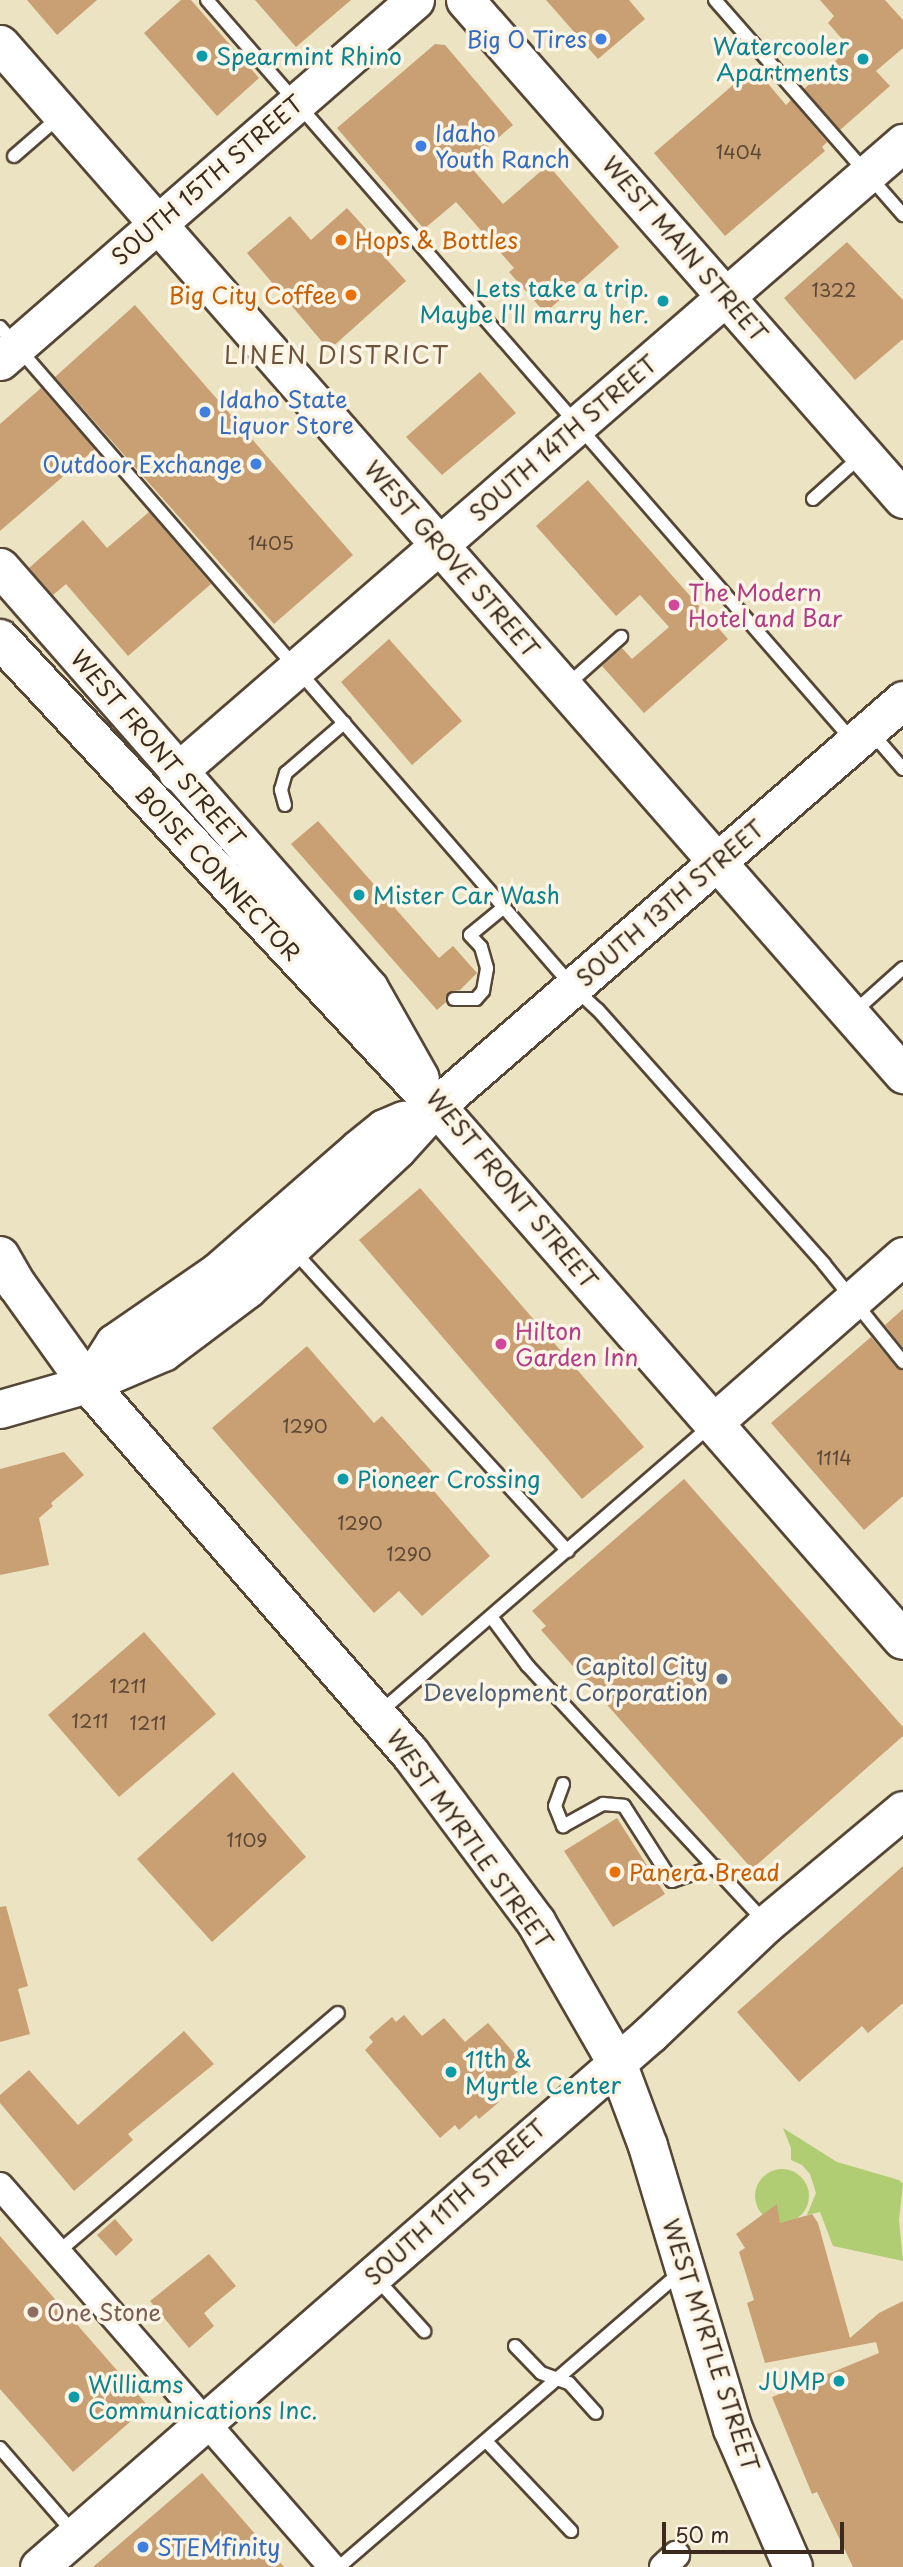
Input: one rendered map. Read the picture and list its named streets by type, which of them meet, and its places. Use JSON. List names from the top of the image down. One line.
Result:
{"streets":{"main road":["WEST FRONT STREET","BOISE CONNECTOR","WEST MYRTLE STREET"],"street":["SOUTH 15TH STREET","WEST MAIN STREET","SOUTH 14TH STREET","WEST GROVE STREET","SOUTH 13TH STREET","SOUTH 11TH STREET"]},"crossings":[["SOUTH 15TH STREET","WEST GROVE STREET"],["WEST MAIN STREET","SOUTH 14TH STREET"],["SOUTH 14TH STREET","WEST GROVE STREET"],["SOUTH 14TH STREET","WEST FRONT STREET"],["WEST GROVE STREET","SOUTH 13TH STREET"],["WEST FRONT STREET","BOISE CONNECTOR"],["WEST FRONT STREET","SOUTH 13TH STREET"],["BOISE CONNECTOR","SOUTH 13TH STREET"],["SOUTH 13TH STREET","WEST MYRTLE STREET"],["WEST MYRTLE STREET","SOUTH 11TH STREET"]],"districts":["LINEN DISTRICT"],"places":["Big O Tires","Spearmint Rhino","Watercooler Apartments","Idaho Youth Ranch","Hops & Bottles","Big City Coffee","Lets take a trip. Maybe I'll marry her.","Idaho State Liquor Store","Outdoor Exchange","The Modern Hotel and Bar","Mister Car Wash","Hilton Garden Inn","Pioneer Crossing","Capitol City Development Corporation","Panera Bread","11th & Myrtle Center","One Stone","JUMP","Williams Communications Inc.","STEMfinity"],"house_numbers":["1404","1322","1405","1290","1114","1290","1290","1211","1211","1211","1109"],"scale_bar":"50 m"}
